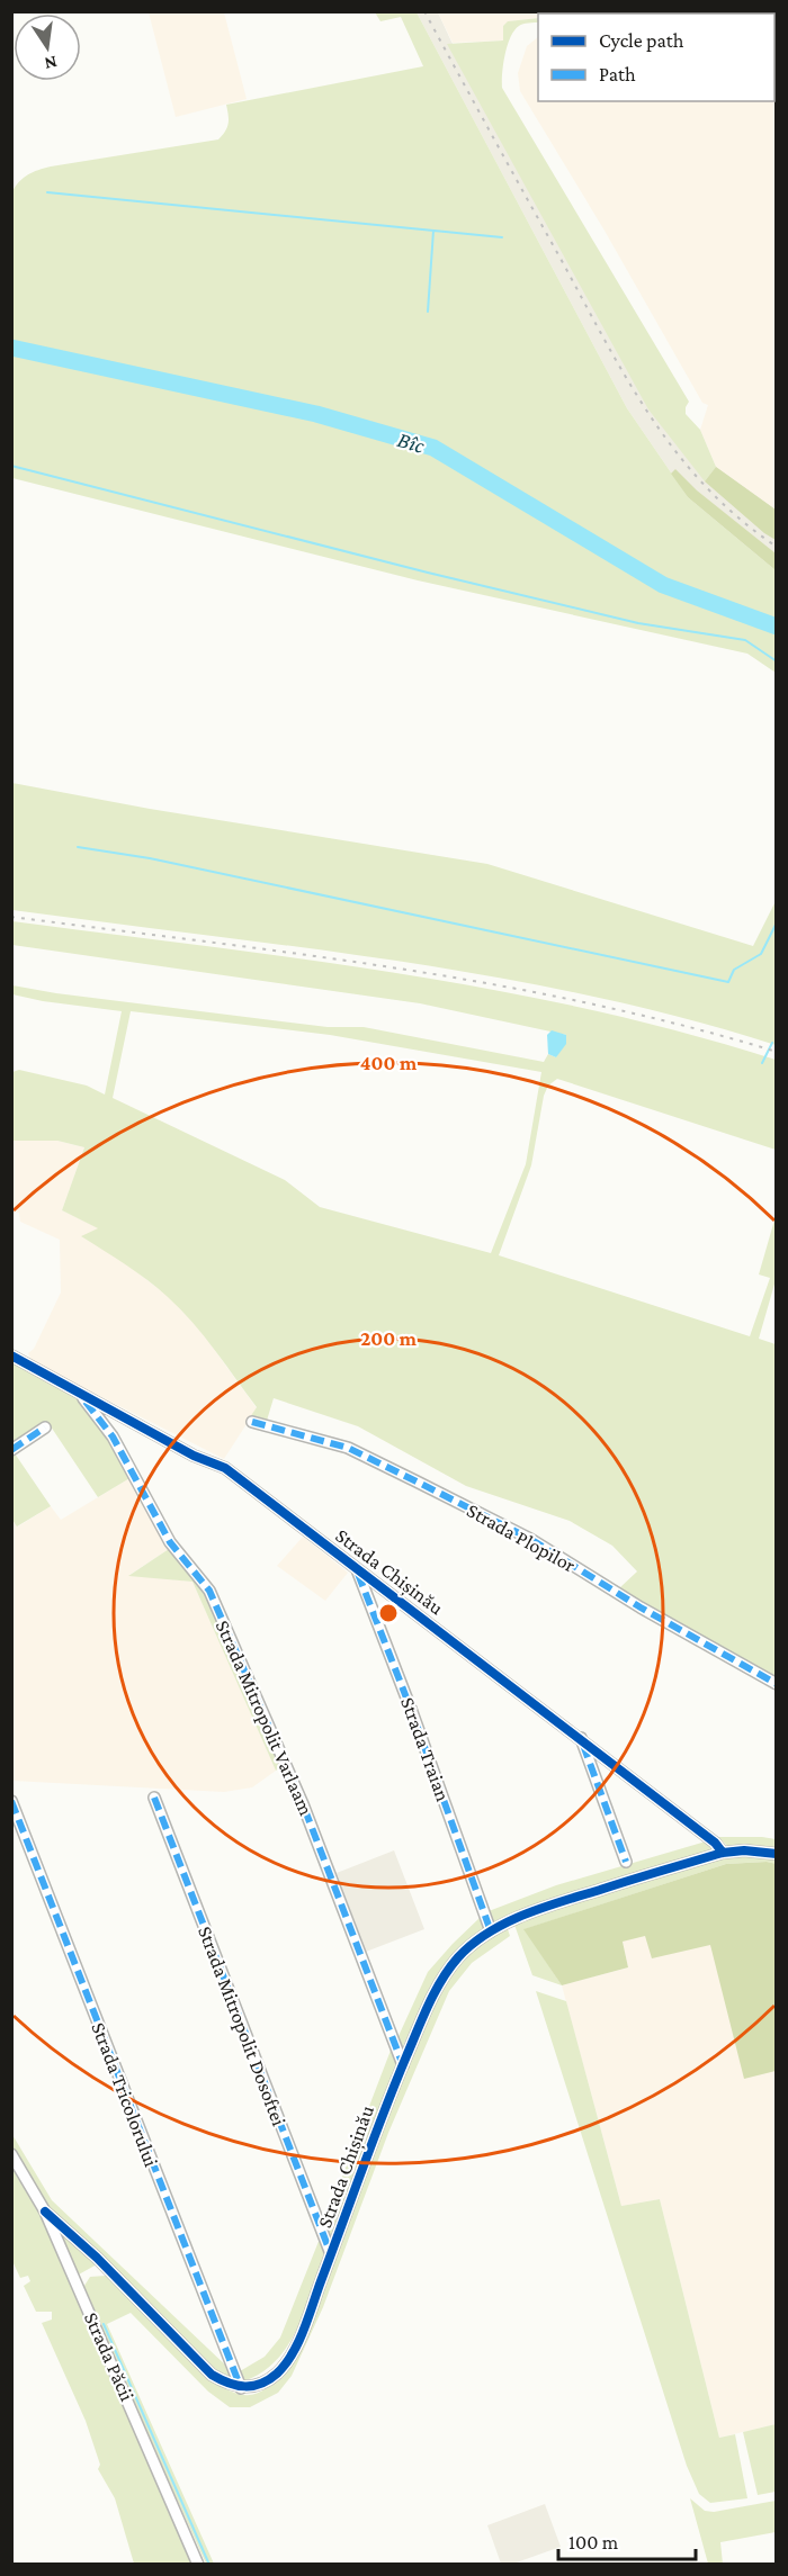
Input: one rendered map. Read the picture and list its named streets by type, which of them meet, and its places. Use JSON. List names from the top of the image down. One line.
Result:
{"streets":{"street":["Strada Plopilor","Strada Chișinău","Strada Mitropolit Varlaam","Strada Traian","Strada Mitropolit Dosoftei","Strada Tricolorului","Strada Păcii"]},"crossings":[["Strada Chișinău","Strada Mitropolit Varlaam"],["Strada Chișinău","Strada Traian"],["Strada Chișinău","Strada Mitropolit Dosoftei"],["Strada Chișinău","Strada Tricolorului"]],"water":["Bîc"],"legend":["Cycle path","Path"],"scale_bar":"100 m","north":"bottom","rings":["400 m","200 m"]}
